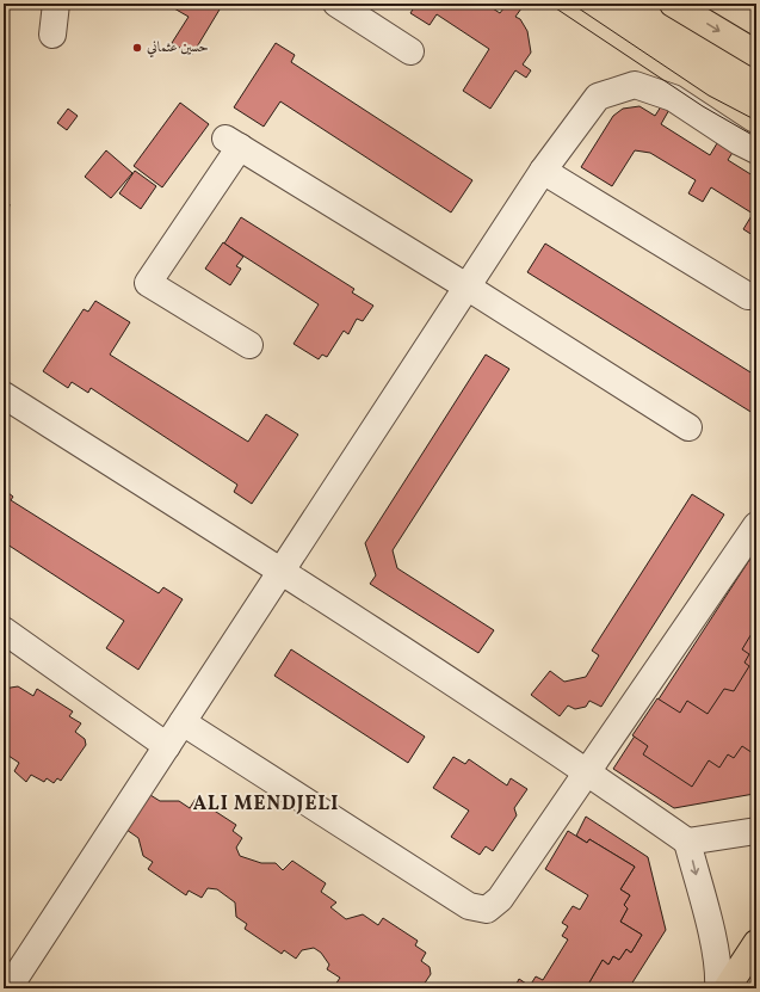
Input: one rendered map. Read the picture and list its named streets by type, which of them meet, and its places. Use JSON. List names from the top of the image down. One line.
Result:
{"districts":["ALI MENDJELI"],"places":["حسين عثماني"]}
